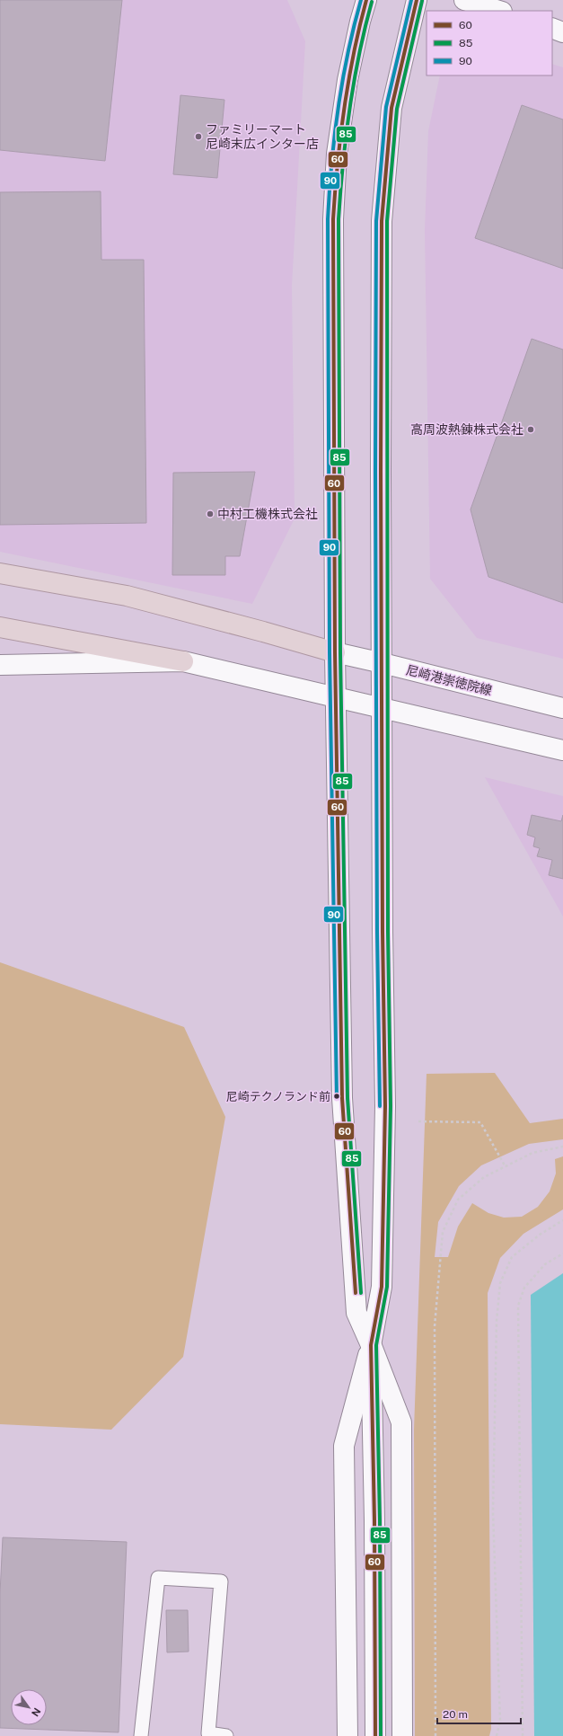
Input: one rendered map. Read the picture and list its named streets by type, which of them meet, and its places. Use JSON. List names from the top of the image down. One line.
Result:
{"streets":{"street":["尼崎港崇徳院線"]},"places":["ファミリーマート 尼崎末広インター店","高周波熱錬株式会社","中村工機株式会社","尼崎テクノランド前"],"lines":["transit line 60","transit line 90","transit line 85"],"legend":["60","85","90"],"scale_bar":"20 m","north":"bottom right"}
